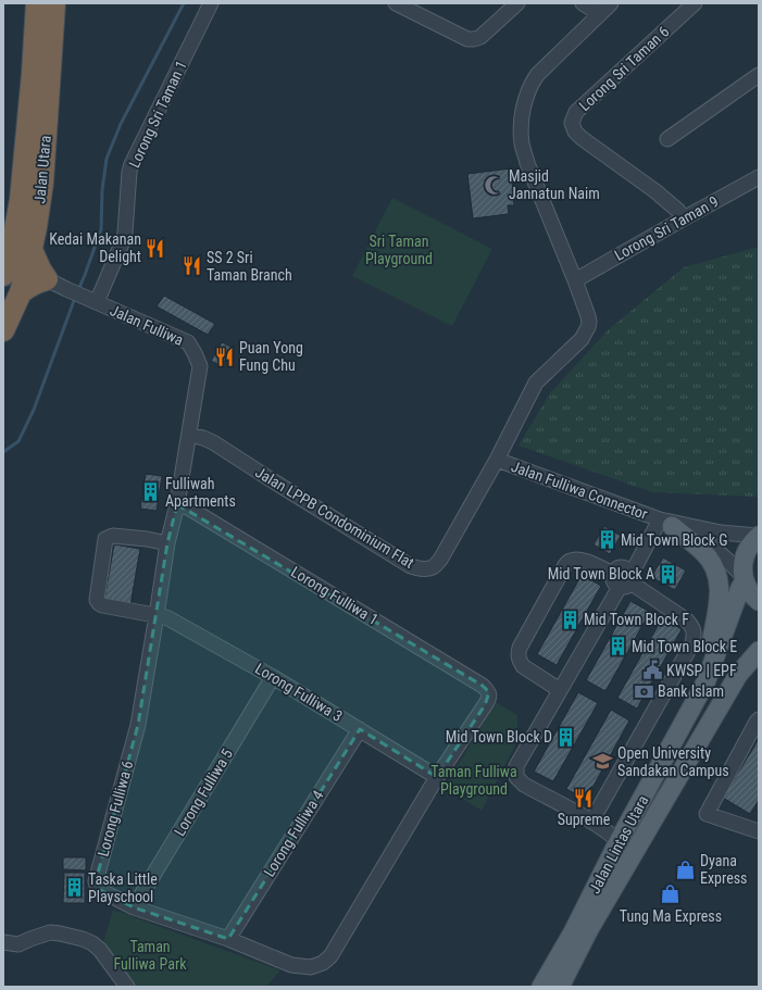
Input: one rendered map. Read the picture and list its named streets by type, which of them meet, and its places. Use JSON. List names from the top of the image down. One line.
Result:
{"streets":{"highway":["Jalan Utara"],"main road":["Jalan Lintas Utara"],"street":["Lorong Sri Taman 6","Lorong Sri Taman 1","Lorong Sri Taman 9","Jalan Fulliwa","Jalan Fulliwa Connector","Jalan LPPB Condominium Flat","Lorong Fulliwa 1","Lorong Fulliwa 3","Lorong Fulliwa 5","Lorong Fulliwa 6","Lorong Fulliwa 4"]},"crossings":[["Lorong Sri Taman 6","Lorong Sri Taman 9"],["Lorong Sri Taman 1","Jalan Fulliwa"],["Lorong Sri Taman 9","Jalan LPPB Condominium Flat"],["Jalan Fulliwa","Jalan LPPB Condominium Flat"],["Jalan Fulliwa","Lorong Fulliwa 1"],["Jalan Fulliwa","Lorong Fulliwa 6"],["Jalan Fulliwa Connector","Jalan LPPB Condominium Flat"],["Jalan Fulliwa Connector","Jalan Lintas Utara"],["Lorong Fulliwa 1","Lorong Fulliwa 3"],["Lorong Fulliwa 1","Lorong Fulliwa 6"],["Lorong Fulliwa 3","Lorong Fulliwa 5"],["Lorong Fulliwa 3","Lorong Fulliwa 6"],["Lorong Fulliwa 3","Lorong Fulliwa 4"],["Lorong Fulliwa 5","Lorong Fulliwa 6"],["Lorong Fulliwa 6","Lorong Fulliwa 4"]],"parks":["Sri Taman Playground","Taman Fulliwa Playground","Taman Fulliwa Park"],"places":{"mosque":["Masjid Jannatun Naim"],"restaurant":["Kedai Makanan Delight","SS 2 Sri Taman Branch","Puan Yong Fung Chu","Supreme"],"building":["Fulliwah Apartments","Mid Town Block G","Mid Town Block A","Mid Town Block F","Mid Town Block E","Mid Town Block D","Taska Little Playschool"],"public building":["KWSP | EPF"],"bank":["Bank Islam"],"school or university":["Open University Sandakan Campus"],"shop":["Dyana Express","Tung Ma Express"]}}
